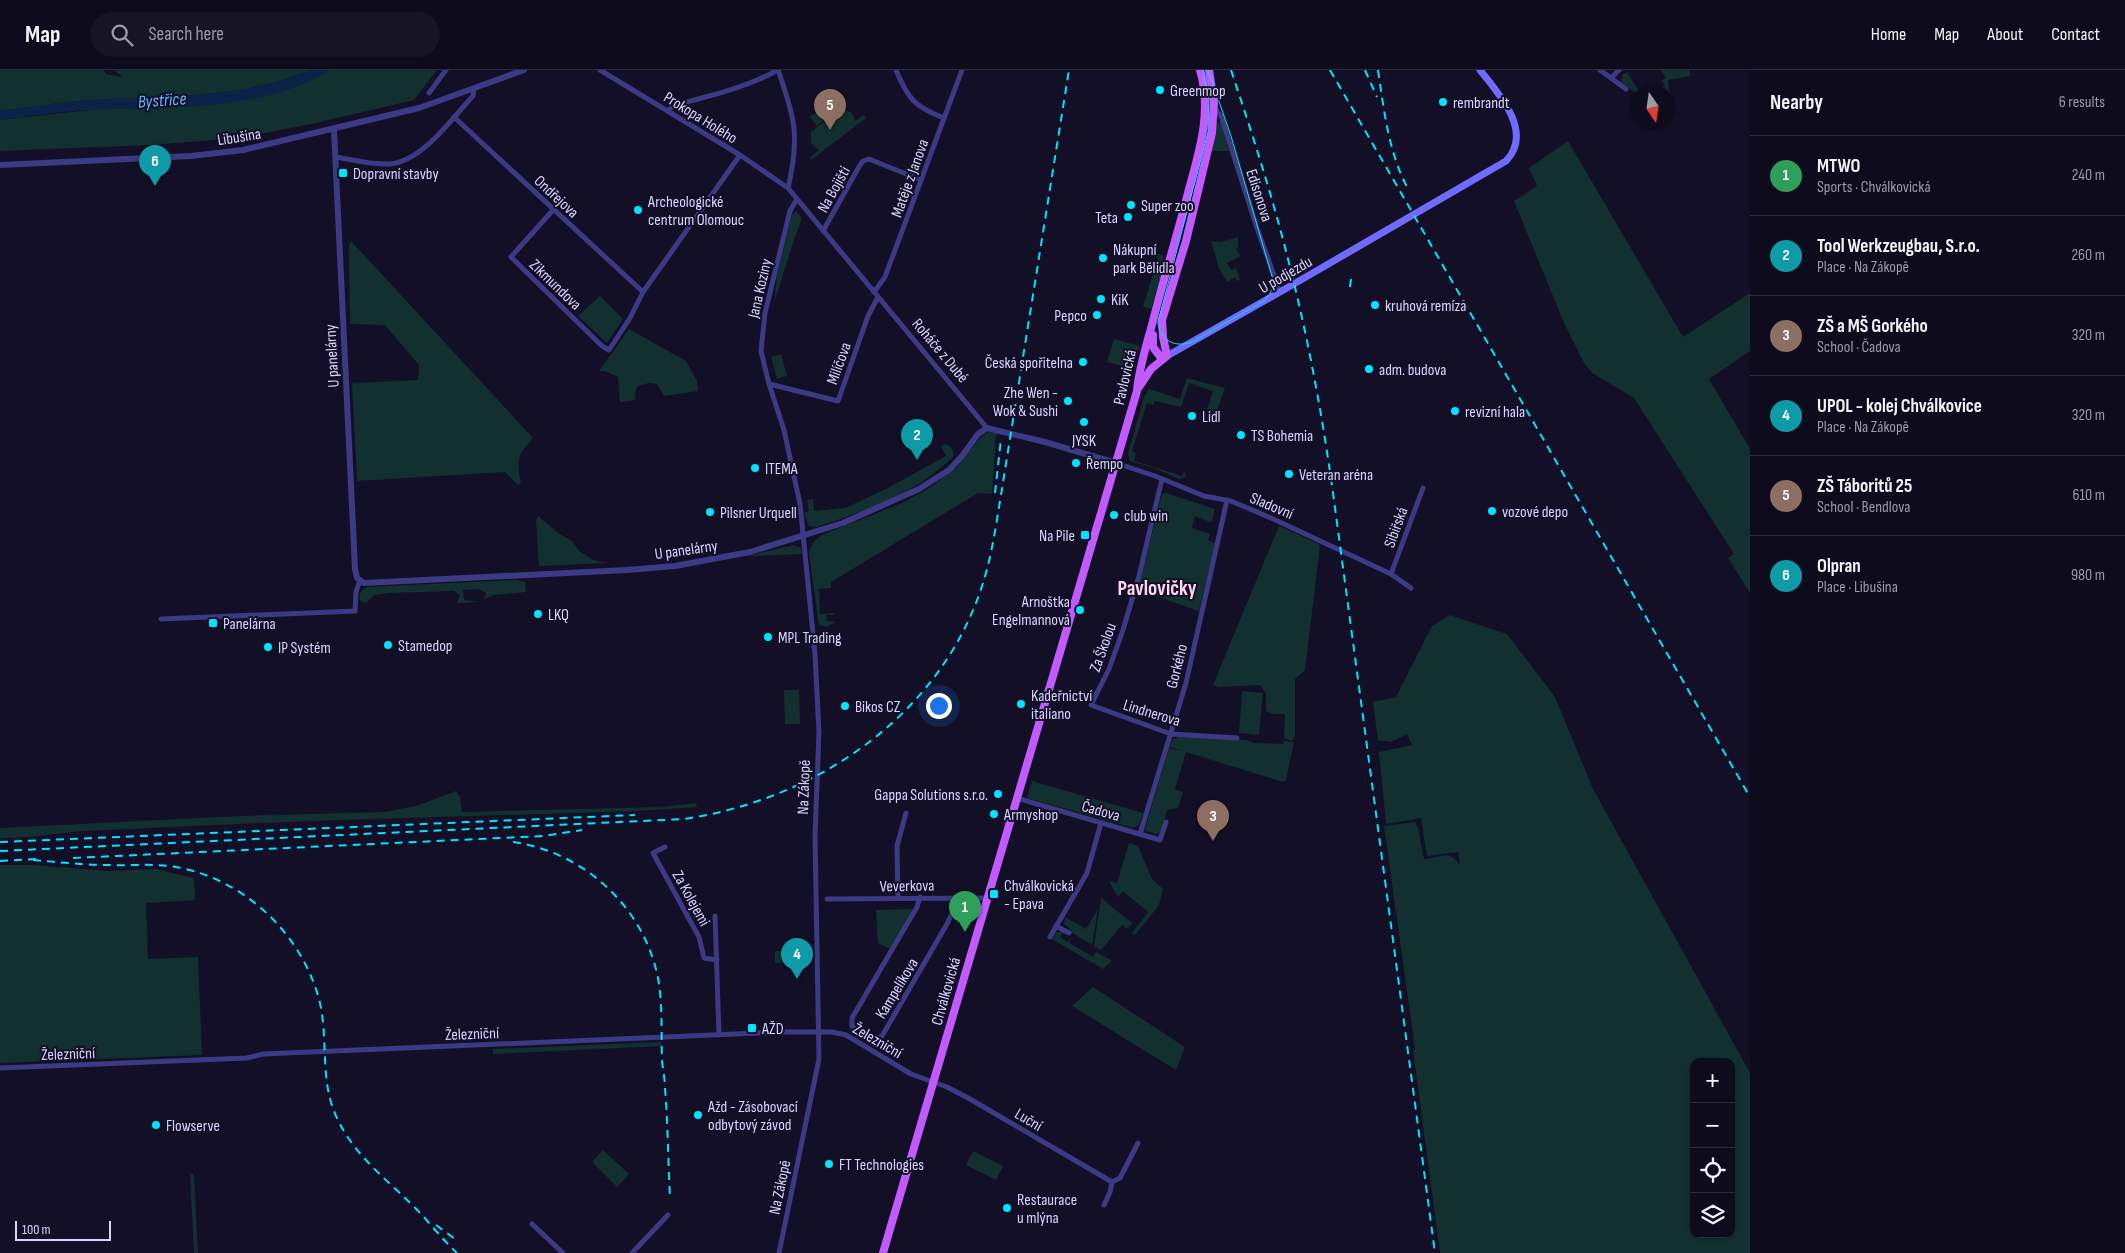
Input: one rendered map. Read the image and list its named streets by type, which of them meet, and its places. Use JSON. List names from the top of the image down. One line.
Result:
{"streets":{"main road":["U podjezdu","Pavlovická","Chválkovická"],"street":["Prokopa Holého","Libušina","Matěje z Janova","Na Bojišti","Edisonova","Ondřejova","Zikmundova","Jana Koziny","Roháče z Dubé","U panelárny","Milíčova","Sladovní","Sibiřská","Za Školou","Gorkého","Lindnerova","Na Zákopě","Čadova","Veverkova","Za Kolejemi","Kampelíkova","Železniční","Luční"]},"crossings":[["Prokopa Holého","Roháče z Dubé"],["Libušina","U panelárny"],["Matěje z Janova","Na Bojišti"],["Matěje z Janova","Roháče z Dubé"],["Matěje z Janova","Milíčova"],["Na Bojišti","Roháče z Dubé"],["Edisonova","U podjezdu"],["Edisonova","Pavlovická"],["Ondřejova","Zikmundova"],["U podjezdu","Pavlovická"],["Jana Koziny","Roháče z Dubé"],["Jana Koziny","U panelárny"],["Jana Koziny","Milíčova"],["Jana Koziny","Na Zákopě"],["Roháče z Dubé","Milíčova"],["U panelárny","Na Zákopě"],["Pavlovická","Sladovní"],["Pavlovická","Chválkovická"],["Sladovní","Sibiřská"],["Sladovní","Za Školou"],["Sladovní","Gorkého"],["Za Školou","Lindnerova"],["Gorkého","Lindnerova"],["Gorkého","Čadova"],["Na Zákopě","Železniční"],["Čadova","Chválkovická"],["Veverkova","Kampelíkova"],["Veverkova","Chválkovická"],["Za Kolejemi","Železniční"],["Chválkovická","Železniční"],["Chválkovická","Luční"],["Železniční","Luční"]],"districts":["Pavlovičky"],"water":["Bystřice"],"places":{"other":["Greenmop","rembrandt","Super zoo","Archeologické centrum Olomouc","Teta","Nákupní park Bělidla","KiK","kruhová remíza","Pepco","Česká spořitelna","adm. budova","Zhe Wen - Wok & Sushi","revizní hala","Lidl","JYSK","TS Bohemia","Řempo","ITEMA","Veteran aréna","vozové depo","Pilsner Urquell","club win","Arnoštka Engelmannová","LKQ","MPL Trading","Stamedop","IP Systém","Kadeřnictví italiano","Bikos CZ","Gappa Solutions s.r.o.","Armyshop","Ažd - Zásobovací odbytový závod","Flowserve","FT Technologies","Restaurace u mlýna"],"transit":["Dopravní stavby","Na Pile","Panelárna","Chválkovická - Epava","AŽD"]},"scale_bar":"100 m","north":"bottom","page":{"header":"Map","search":"Search here","nav":["Home","Map","About","Contact"],"heading":["Nearby","6 results"],"pins":["5","6","2","3","1","4"],"list":[{"mark":"1","name":"MTWO","note":"Sports · Chválkovická","value":"240 m"},{"mark":"2","name":"Tool Werkzeugbau, S.r.o.","note":"Place · Na Zákopě","value":"260 m"},{"mark":"3","name":"ZŠ a MŠ Gorkého","note":"School · Čadova","value":"320 m"},{"mark":"4","name":"UPOL - kolej Chválkovice","note":"Place · Na Zákopě","value":"320 m"},{"mark":"5","name":"ZŠ Táboritů 25","note":"School · Bendlova","value":"610 m"},{"mark":"6","name":"Olpran","note":"Place · Libušina","value":"980 m"}],"map_buttons":["+","−"],"scale":"100 m"}}
